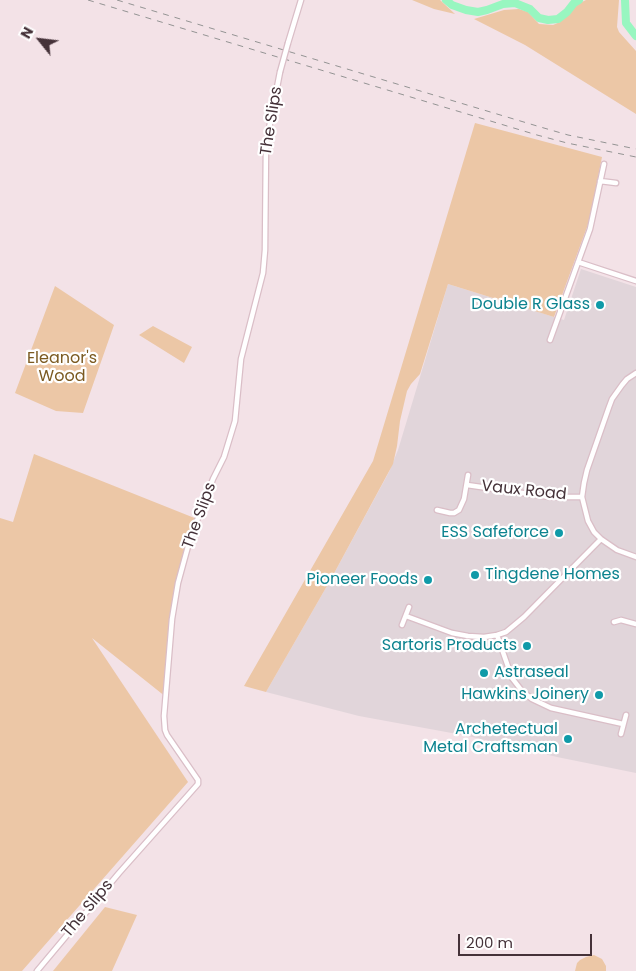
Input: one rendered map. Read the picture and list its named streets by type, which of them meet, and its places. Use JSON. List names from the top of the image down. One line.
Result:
{"streets":{"street":["The Slips","Vaux Road"]},"parks":["Eleanor's Wood"],"places":["Double R Glass","ESS Safeforce","Tingdene Homes","Pioneer Foods","Sartoris Products","Astraseal","Hawkins Joinery","Archetectual Metal Craftsman"],"scale_bar":"200 m","north":"top left"}
